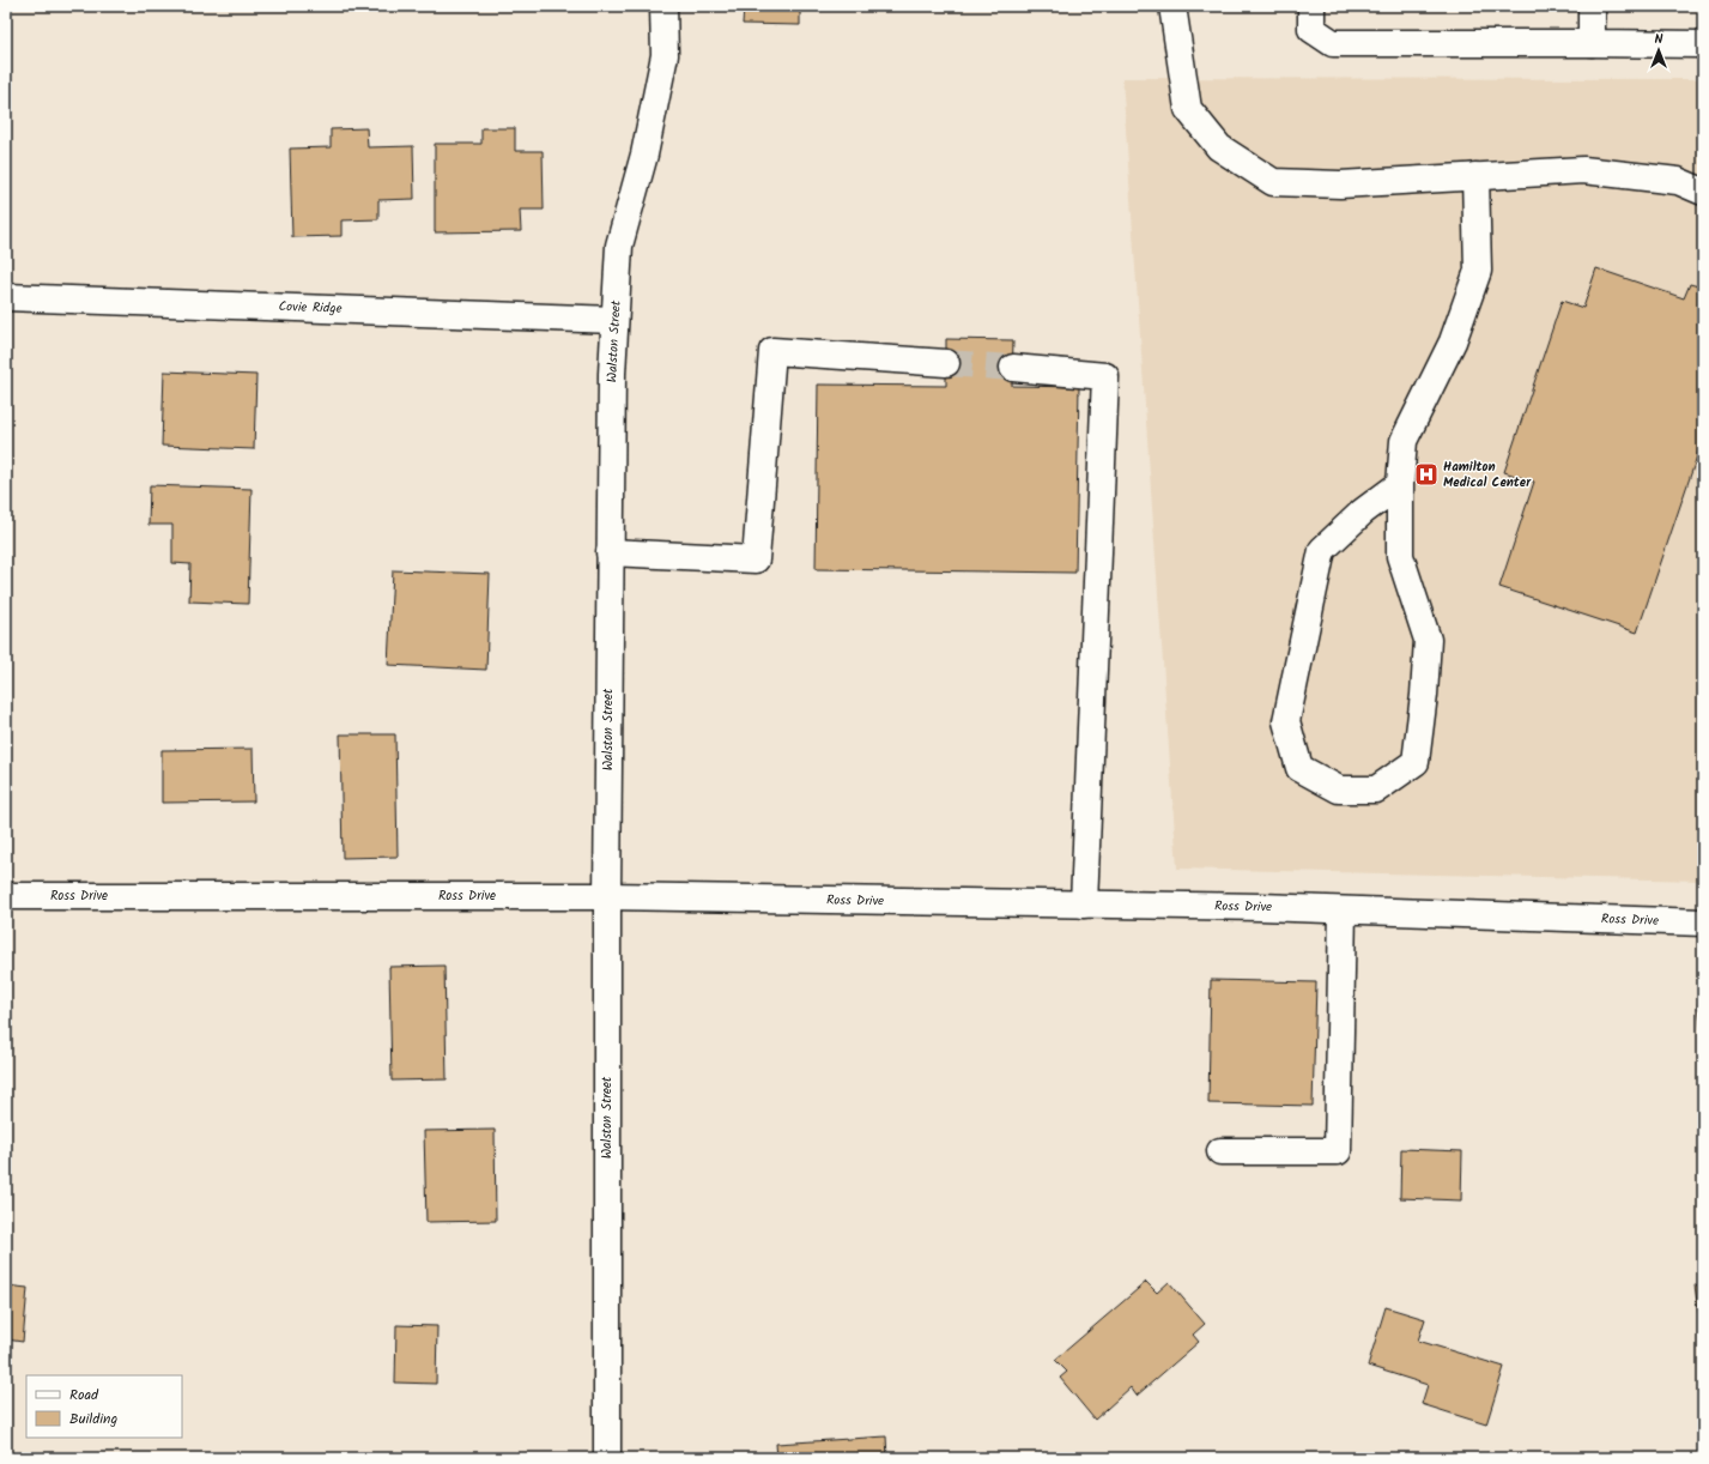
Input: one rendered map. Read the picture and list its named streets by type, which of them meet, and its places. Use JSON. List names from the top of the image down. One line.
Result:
{"streets":{"street":["Covie Ridge","Walston Street","Ross Drive"]},"crossings":[["Covie Ridge","Walston Street"],["Walston Street","Ross Drive"]],"places":{"hospital":["Hamilton Medical Center"]},"legend":["Road","Building"],"north":"top"}
